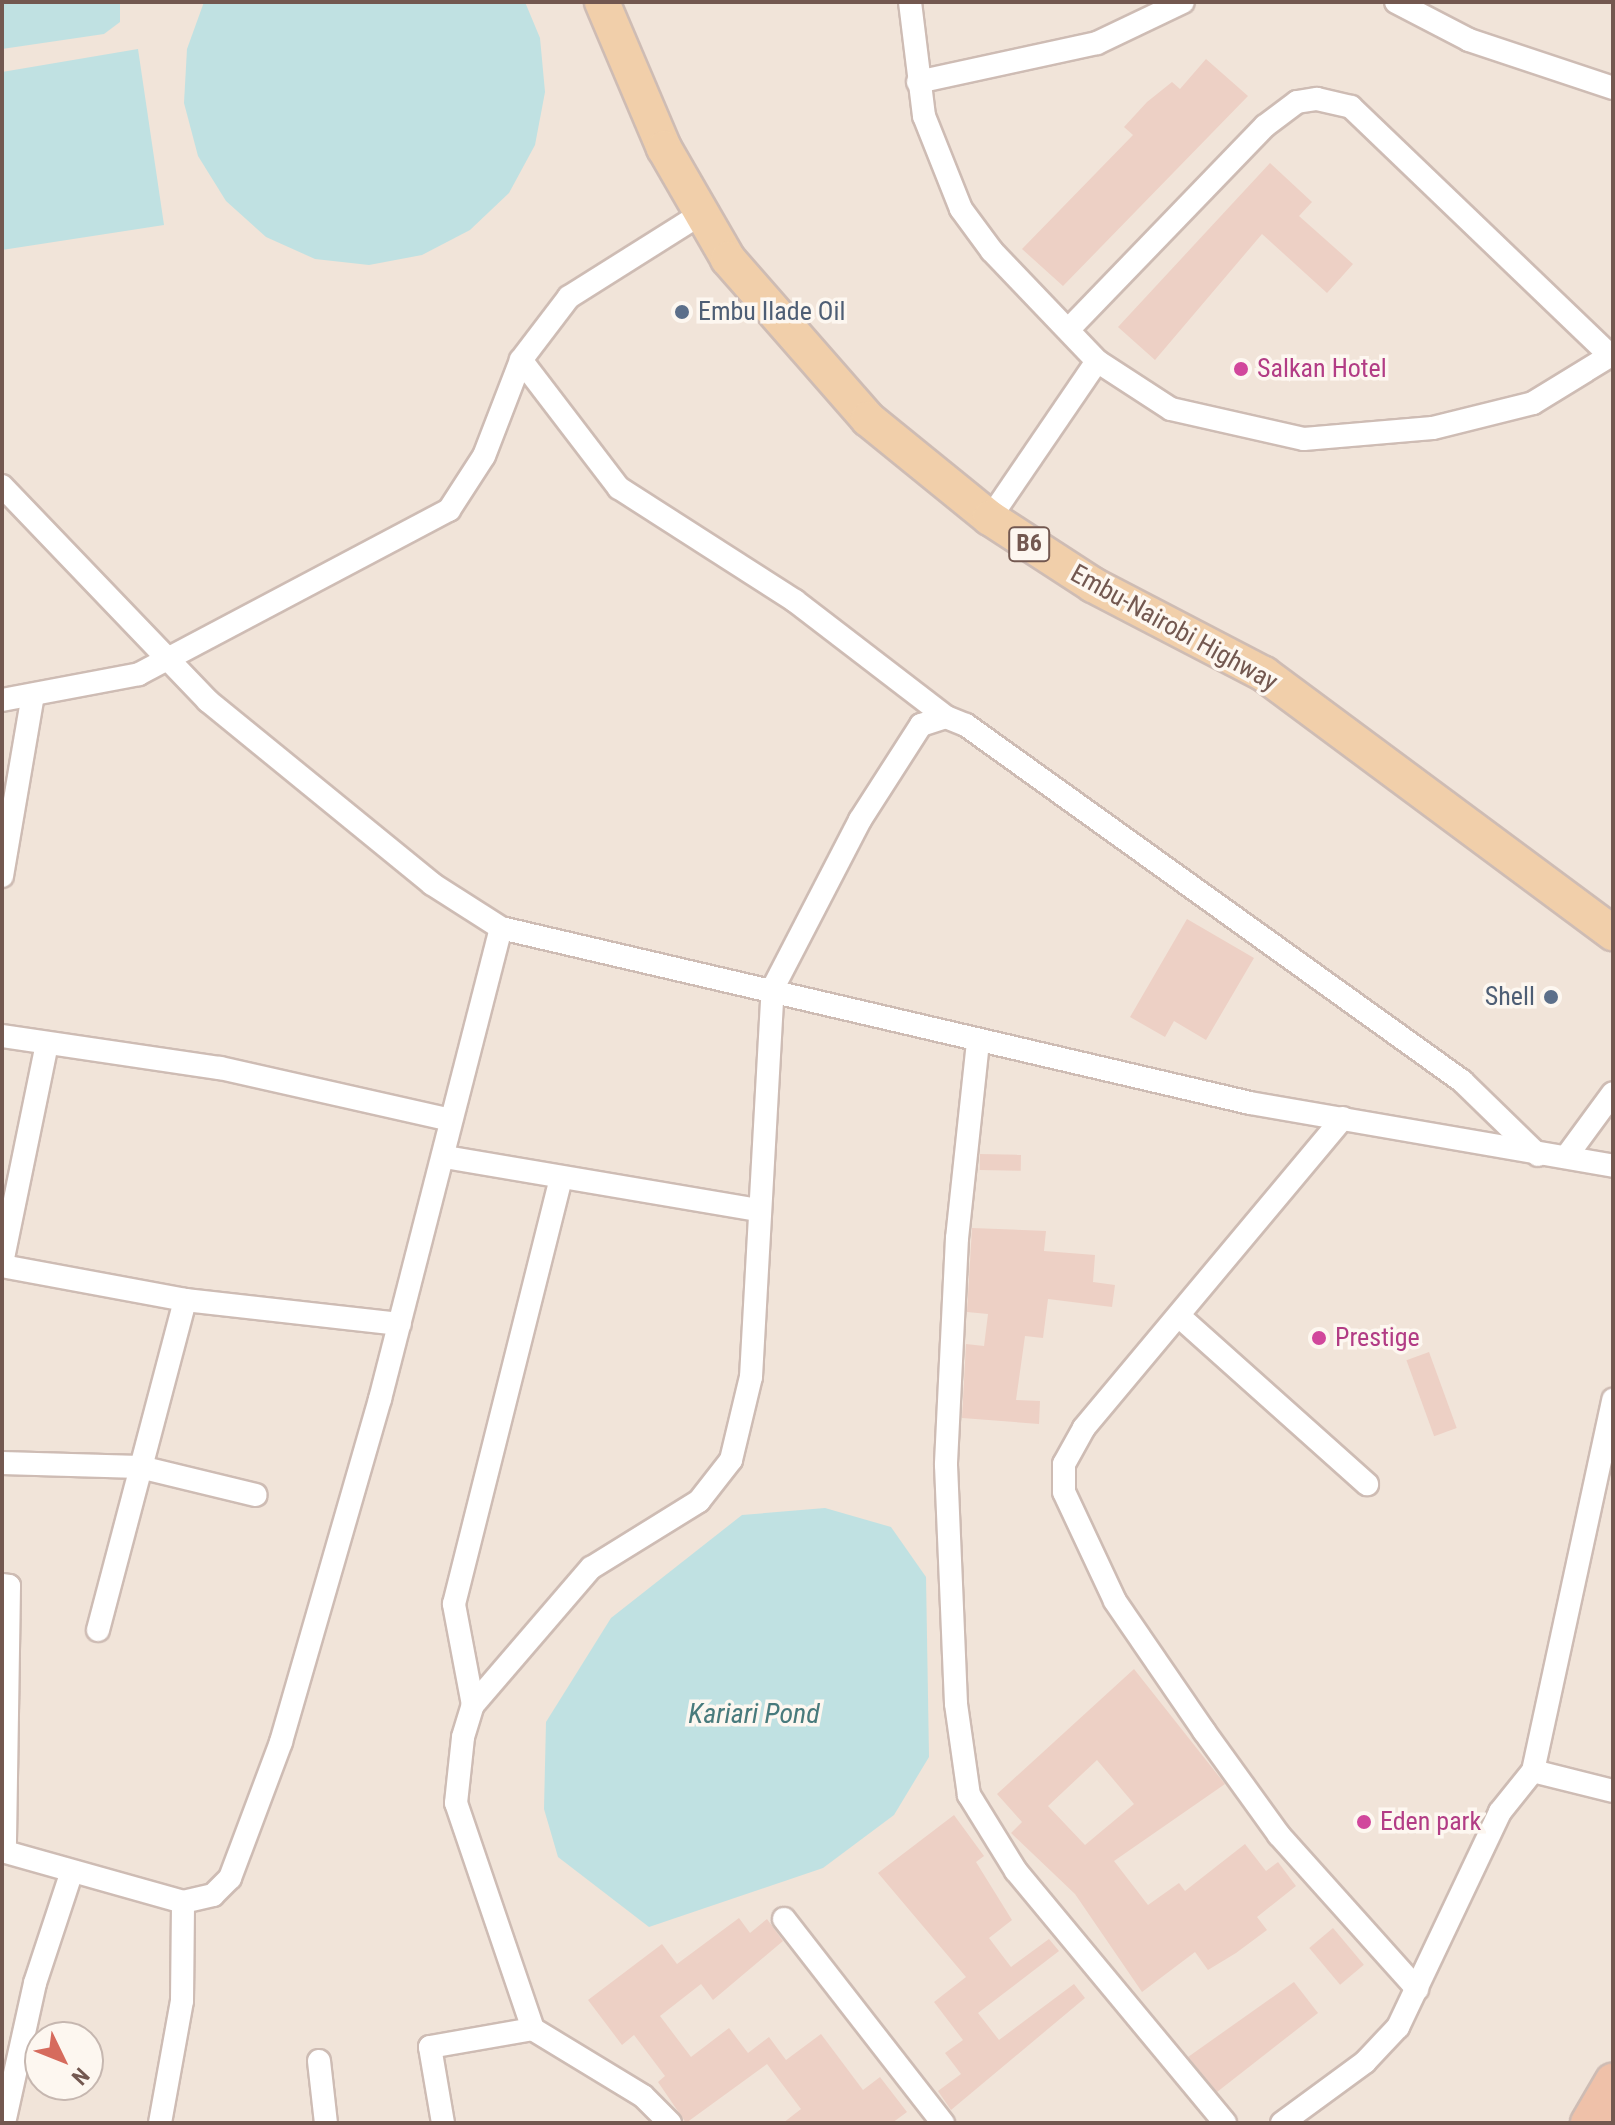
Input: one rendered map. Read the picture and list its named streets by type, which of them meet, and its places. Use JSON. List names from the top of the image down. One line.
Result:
{"streets":{"main road":["B6","Embu-Nairobi Highway"]},"water":["Kariari Pond"],"places":["Embu Ilade Oil","Salkan Hotel","Shell","Prestige","Eden park"],"north":"bottom right"}
